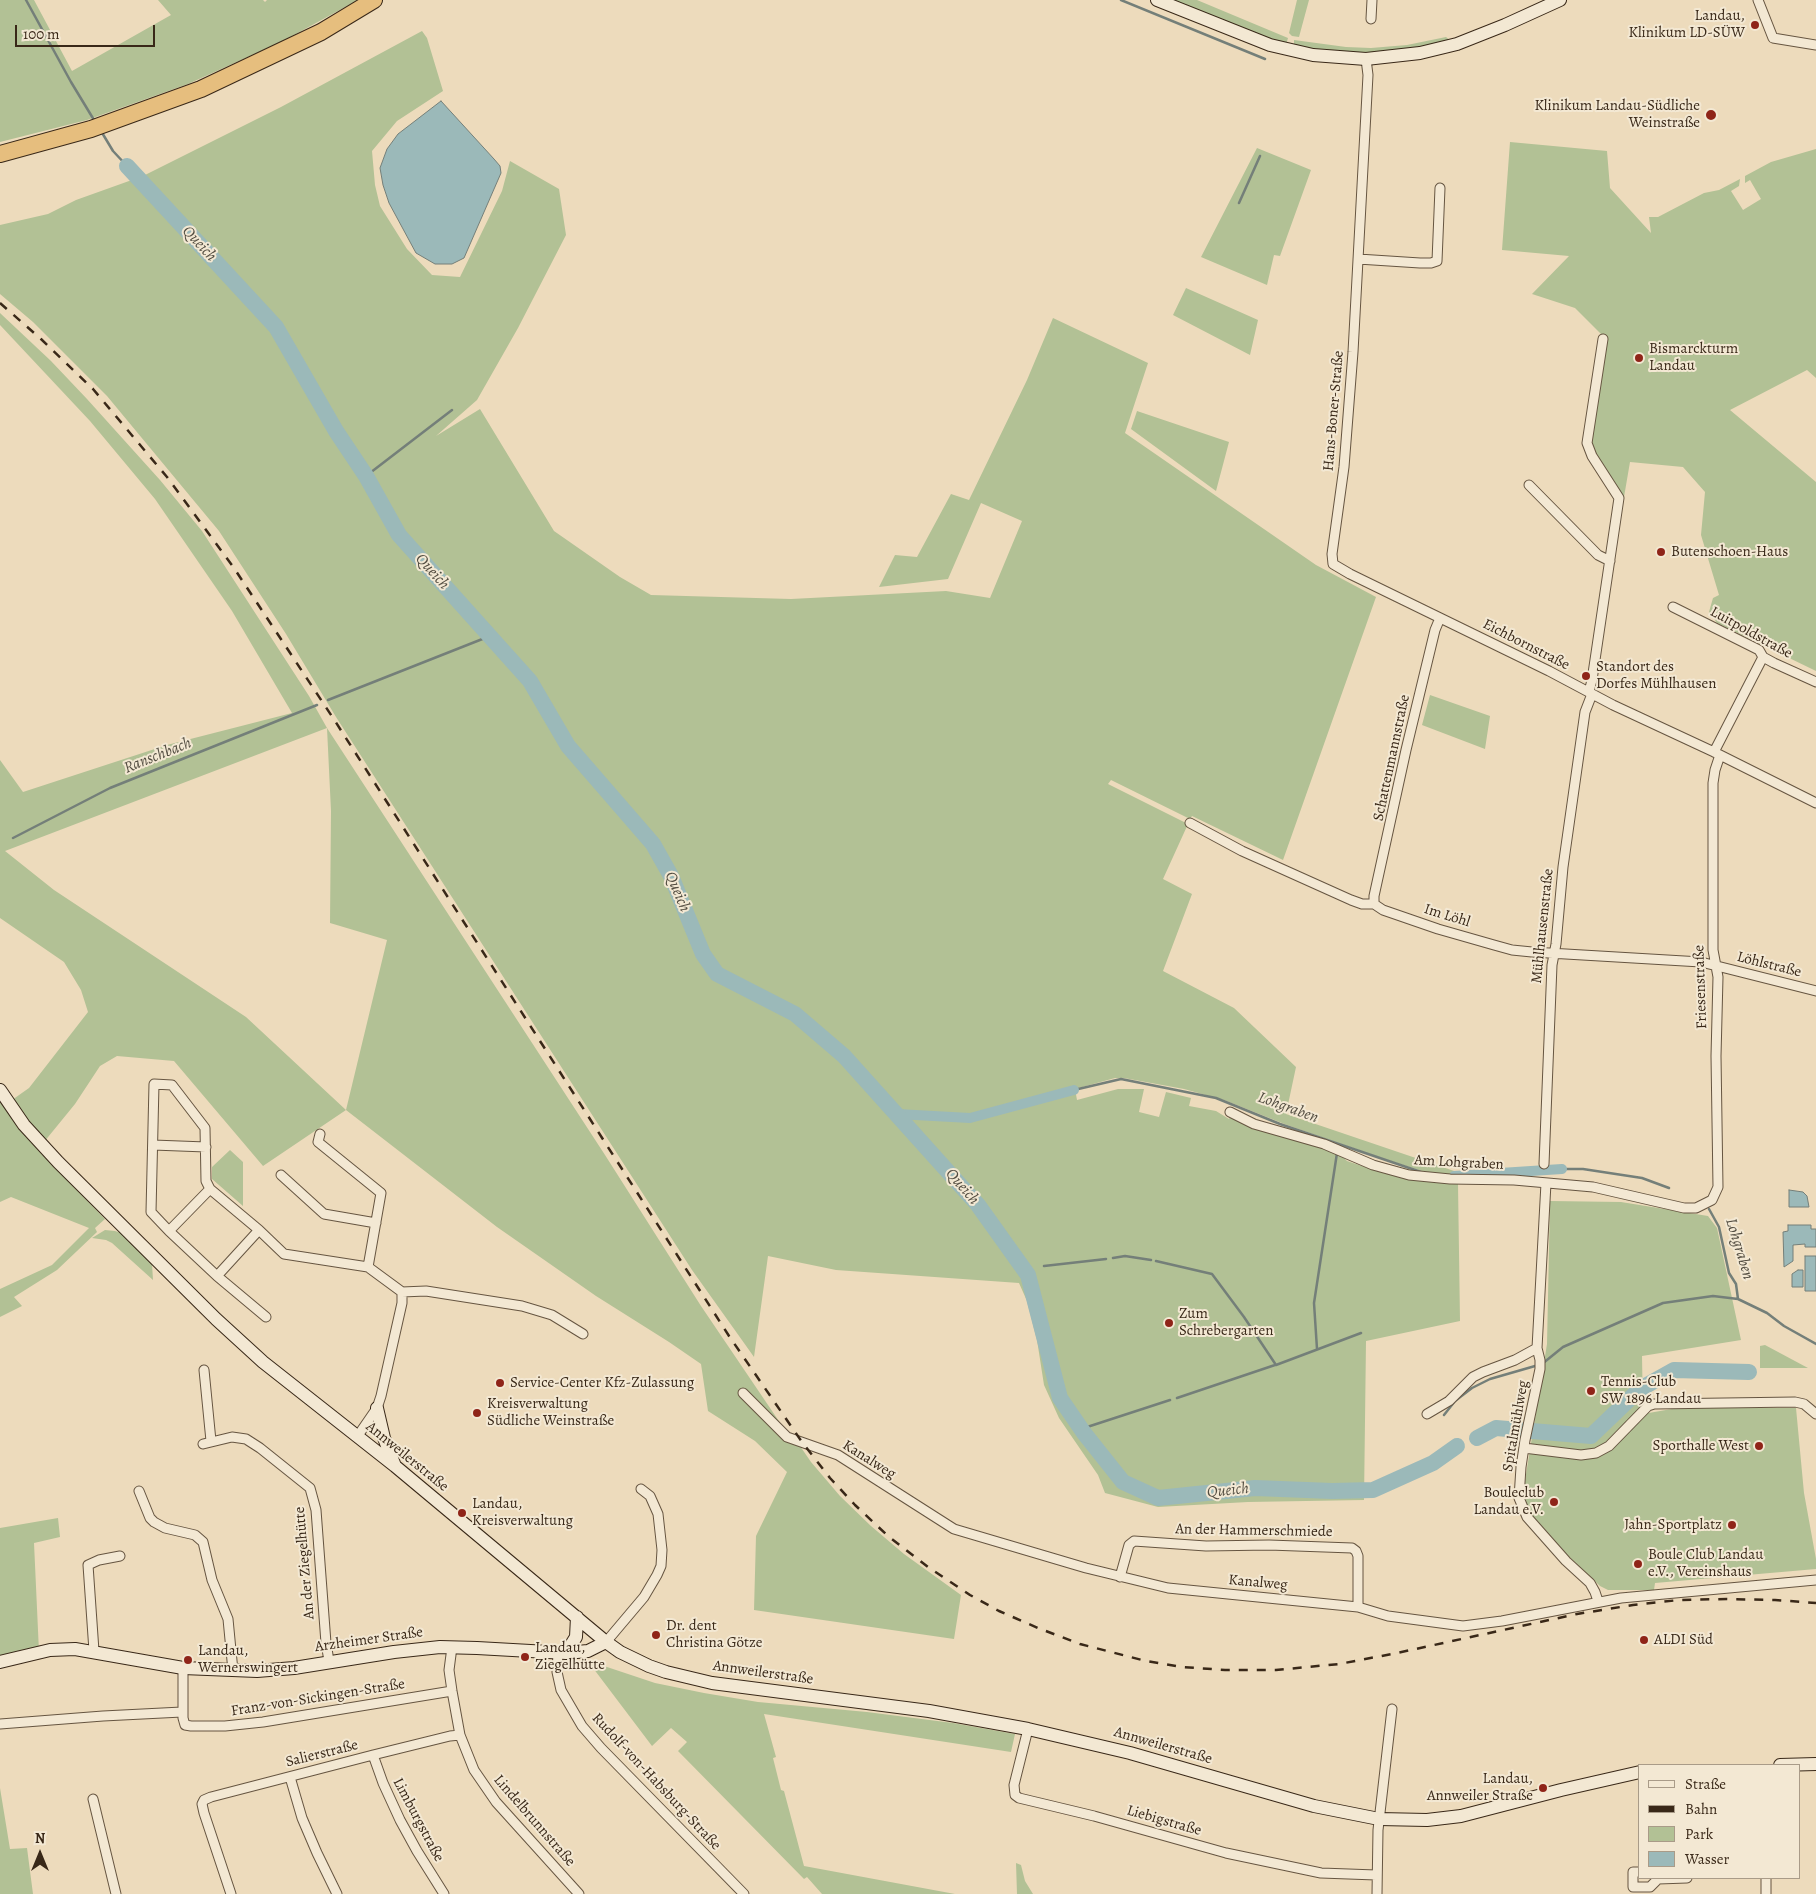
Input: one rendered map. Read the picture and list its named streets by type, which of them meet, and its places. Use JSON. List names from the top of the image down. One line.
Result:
{"streets":{"street":["Hans-Boner-Straße","Luitpoldstraße","Eichbornstraße","Schattenmannstraße","Im Löhl","Mühlhausenstraße","Löhlstraße","Friesenstraße","Am Lohgraben","Spitalmühlweg","Annweilerstraße","Kanalweg","An der Hammerschmiede","An der Ziegelhütte","Arzheimer Straße","Franz-von-Sickingen-Straße","Salierstraße","Rudolf-von-Habsburg-Straße","Limburgstraße","Lindelbrunnstraße","Liebigstraße"]},"crossings":[["Hans-Boner-Straße","Eichbornstraße"],["Luitpoldstraße","Friesenstraße"],["Eichbornstraße","Schattenmannstraße"],["Eichbornstraße","Mühlhausenstraße"],["Eichbornstraße","Friesenstraße"],["Schattenmannstraße","Im Löhl"],["Im Löhl","Mühlhausenstraße"],["Im Löhl","Löhlstraße"],["Im Löhl","Friesenstraße"],["Löhlstraße","Friesenstraße"],["Friesenstraße","Am Lohgraben"],["Am Lohgraben","Spitalmühlweg"],["Spitalmühlweg","Kanalweg"],["Annweilerstraße","Arzheimer Straße"],["Annweilerstraße","Liebigstraße"],["Kanalweg","An der Hammerschmiede"],["An der Ziegelhütte","Arzheimer Straße"],["Arzheimer Straße","Rudolf-von-Habsburg-Straße"],["Arzheimer Straße","Lindelbrunnstraße"],["Franz-von-Sickingen-Straße","Lindelbrunnstraße"],["Salierstraße","Limburgstraße"],["Salierstraße","Lindelbrunnstraße"]],"water":["Queich","Ranschbach","Lohgraben"],"places":["Landau, Klinikum LD-SÜW","Klinikum Landau-Südliche Weinstraße","Bismarckturm Landau","Butenschoen-Haus","Standort des Dorfes Mühlhausen","Zum Schrebergarten","Service-Center Kfz-Zulassung","Tennis-Club SW 1896 Landau","Kreisverwaltung Südliche Weinstraße","Sporthalle West","Bouleclub Landau e.V.","Landau, Kreisverwaltung","Jahn-Sportplatz","Boule Club Landau e.V., Vereinshaus","Dr. dent Christina Götze","ALDI Süd","Landau, Ziegelhütte","Landau, Wernerswingert","Landau, Annweiler Straße"],"legend":["Straße","Bahn","Park","Wasser"],"scale_bar":"100 m","north":"top"}
